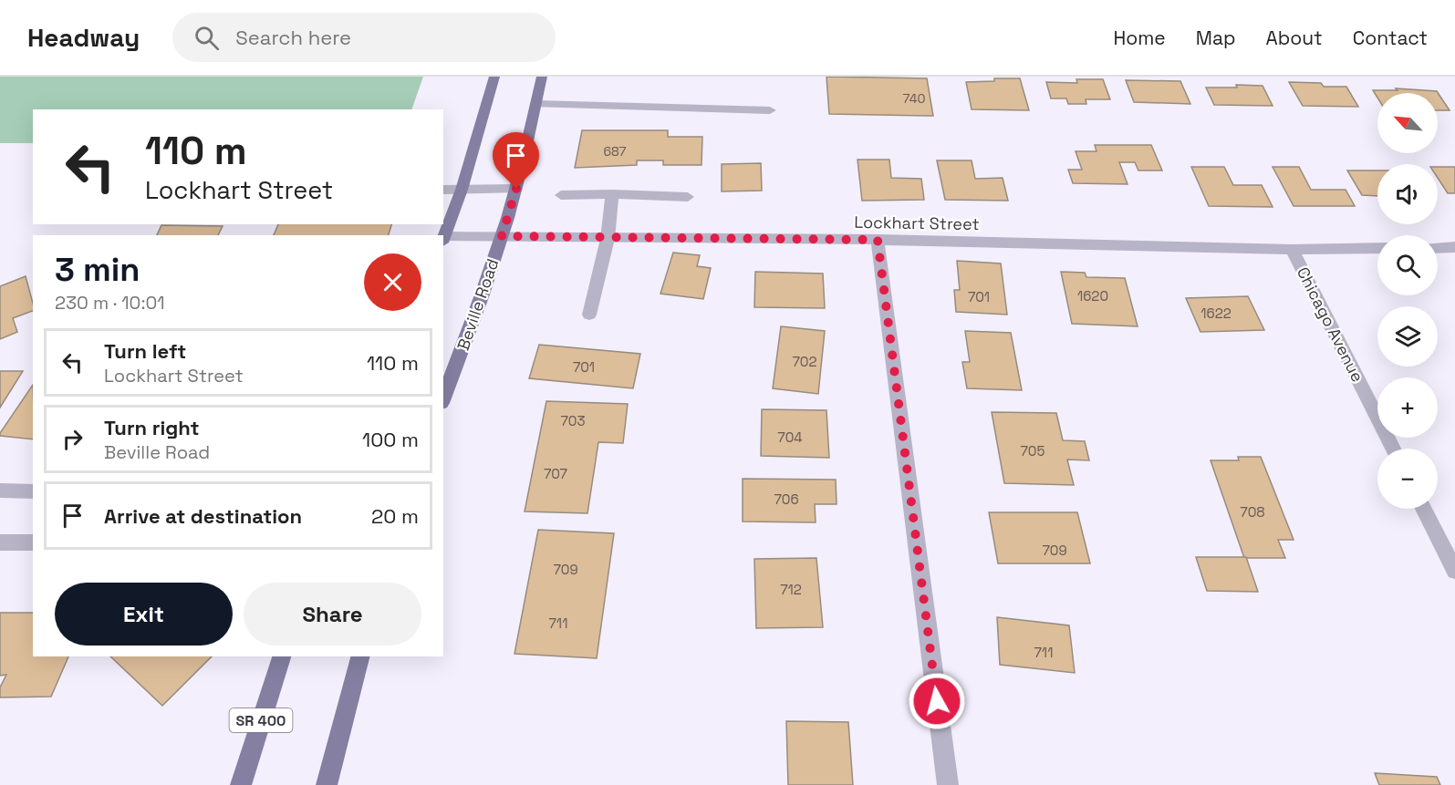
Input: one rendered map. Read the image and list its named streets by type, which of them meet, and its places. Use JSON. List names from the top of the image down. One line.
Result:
{"streets":{"main road":["Beville Road","SR 400"],"street":["Lockhart Street","Chicago Avenue"]},"crossings":[["Lockhart Street","Beville Road"],["Lockhart Street","Chicago Avenue"]],"house_numbers":["740","687","1620","701","1622","702","701","703","704","705","707","706","708","709","709","712","711","711"],"north":"top left","page":{"header":"Headway","search":"Search here","nav":["Home","Map","About","Contact"],"map_buttons":["+","−"],"turn":["110 m","Lockhart Street"],"heading":["3 min","230 m · 10:01"],"list":[{"name":"Turn left","note":"Lockhart Street","value":"110 m"},{"name":"Turn right","note":"Beville Road","value":"100 m"},{"name":"Arrive at destination","value":"20 m"}],"buttons":["Exit","Share"]}}
